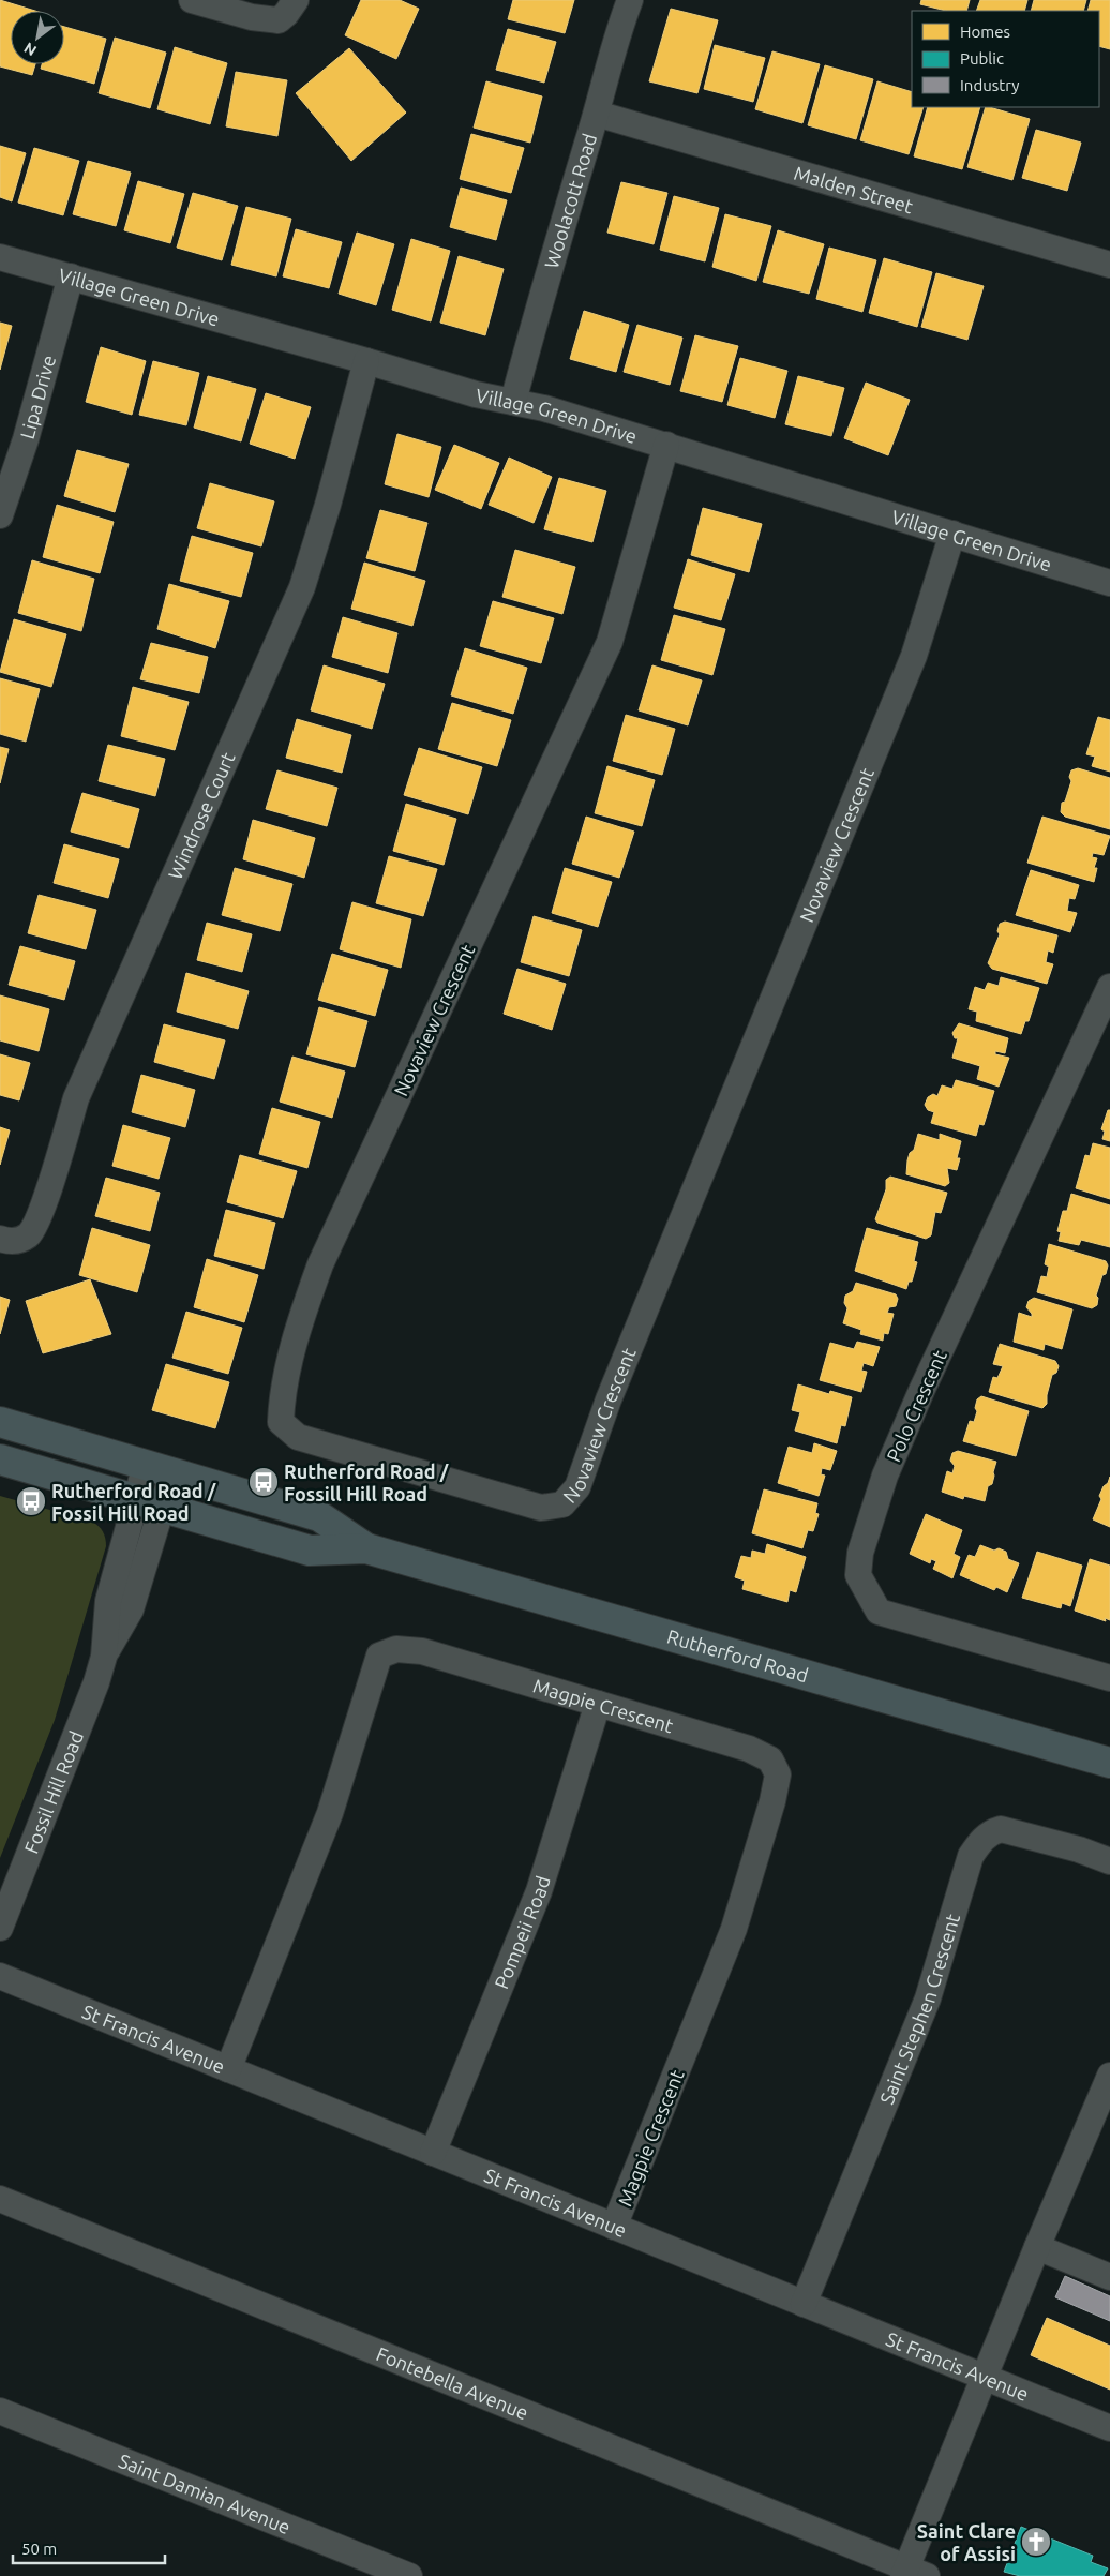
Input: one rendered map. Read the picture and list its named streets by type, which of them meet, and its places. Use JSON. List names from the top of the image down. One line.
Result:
{"streets":{"main road":["Rutherford Road"],"street":["Malden Street","Woolacott Road","Village Green Drive","Lipa Drive","Windrose Court","Novaview Crescent","Polo Crescent","Magpie Crescent","Fossil Hill Road","Pompeii Road","Saint Stephen Crescent","St Francis Avenue","Fontebella Avenue","Saint Damian Avenue"]},"crossings":[["Malden Street","Woolacott Road"],["Woolacott Road","Village Green Drive"],["Village Green Drive","Lipa Drive"],["Village Green Drive","Windrose Court"],["Village Green Drive","Novaview Crescent"],["Rutherford Road","Fossil Hill Road"],["Magpie Crescent","Pompeii Road"],["Magpie Crescent","St Francis Avenue"],["Pompeii Road","St Francis Avenue"],["Saint Stephen Crescent","St Francis Avenue"]],"places":{"bus stop":["Rutherford Road / Fossill Hill Road","Rutherford Road / Fossil Hill Road"],"church":["Saint Clare of Assisi"]},"legend":["Homes","Public","Industry"],"scale_bar":"50 m","north":"bottom left"}
